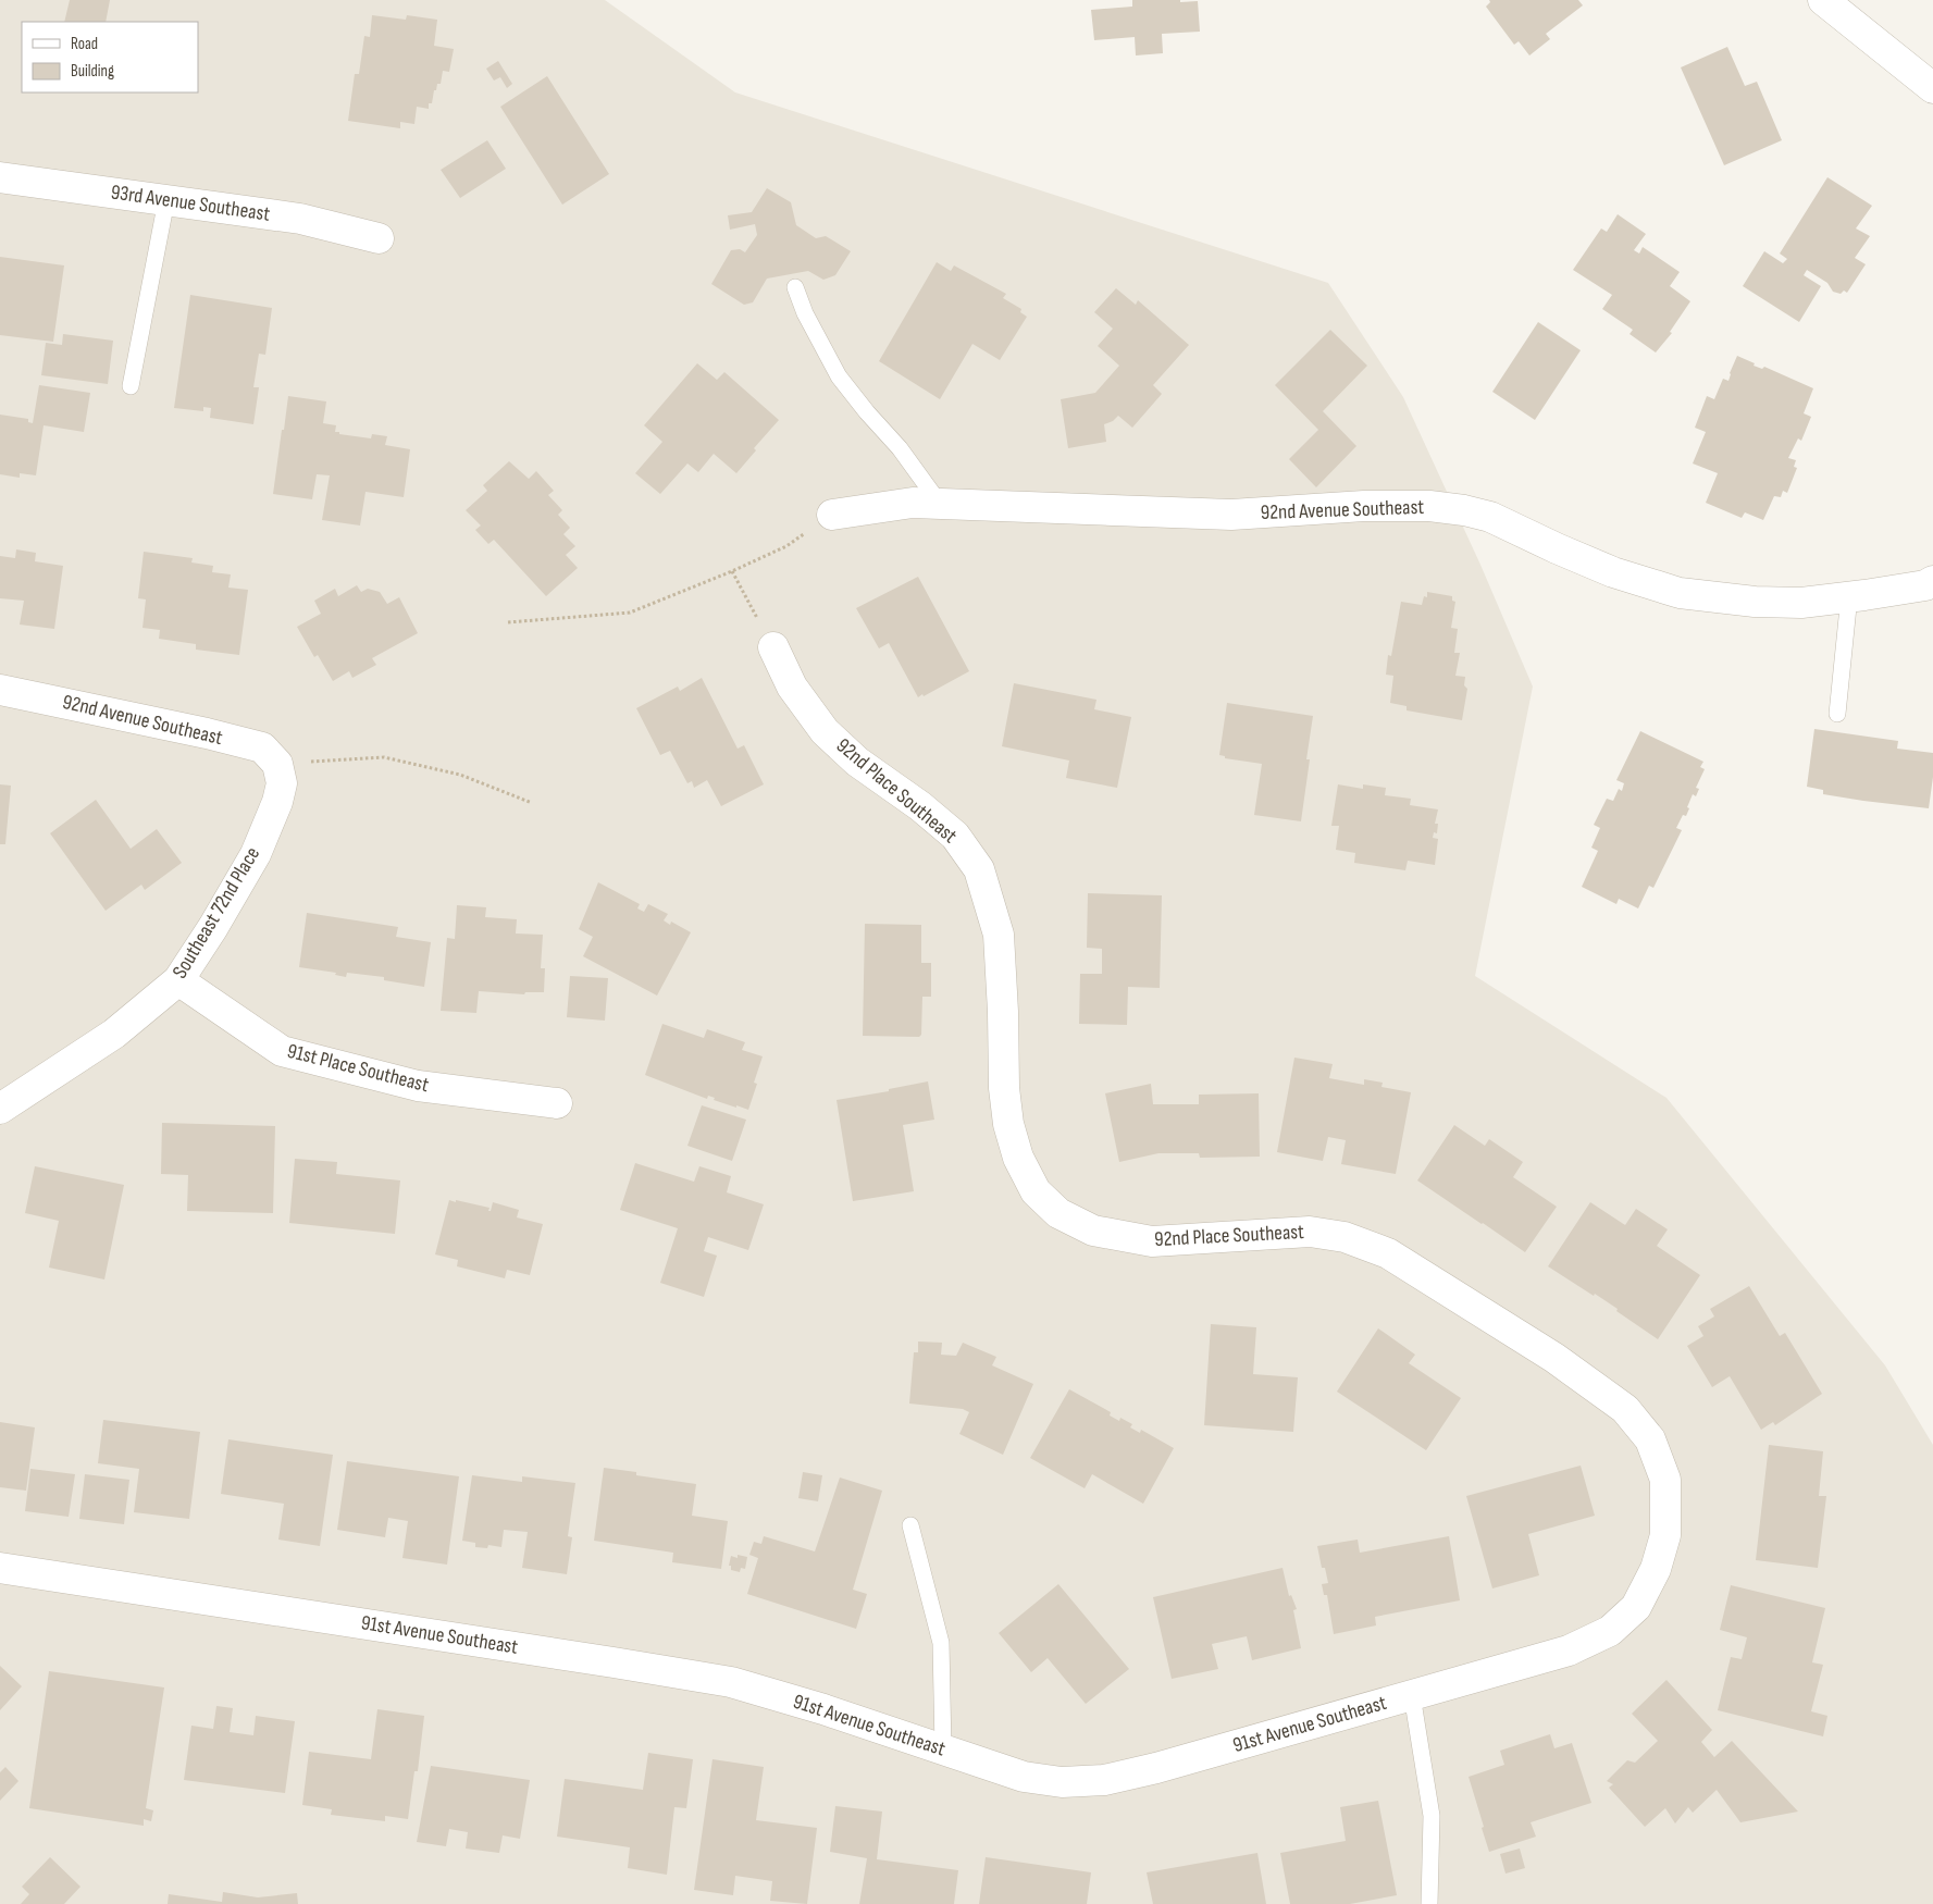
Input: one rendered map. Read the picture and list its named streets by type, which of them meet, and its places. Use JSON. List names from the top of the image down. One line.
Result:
{"streets":{"street":["93rd Avenue Southeast","92nd Avenue Southeast","92nd Place Southeast","Southeast 72nd Place","91st Place Southeast","91st Avenue Southeast"]},"crossings":[["92nd Avenue Southeast","Southeast 72nd Place"],["92nd Place Southeast","91st Avenue Southeast"],["Southeast 72nd Place","91st Place Southeast"]],"legend":["Road","Building"]}
